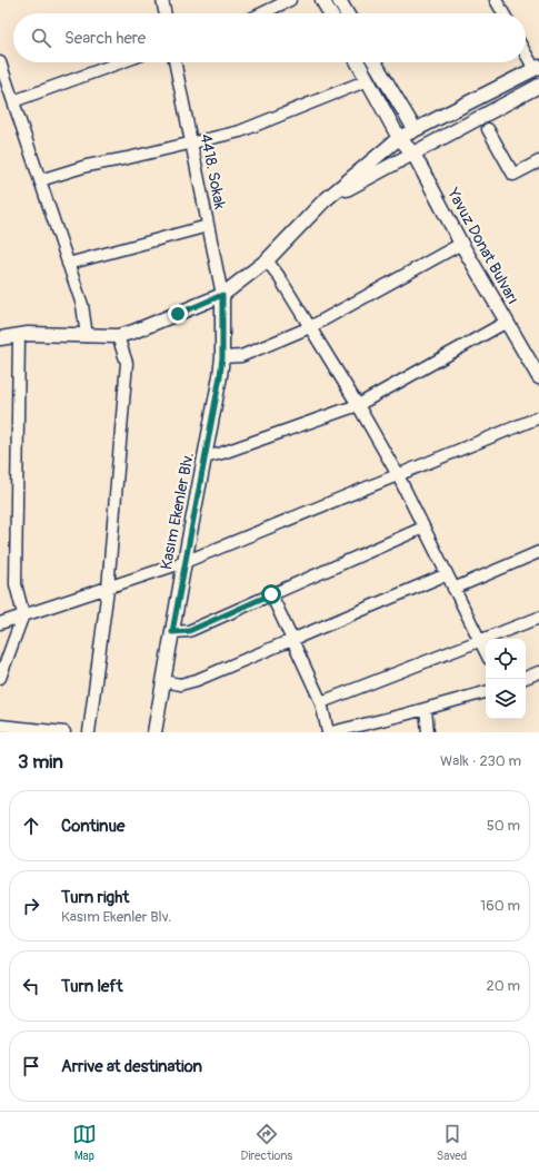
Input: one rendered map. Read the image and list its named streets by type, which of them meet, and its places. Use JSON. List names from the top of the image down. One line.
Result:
{"streets":{"street":["4418. Sokak","Yavuz Donat Bulvarı","Kasım Ekenler Blv."]},"crossings":[["4418. Sokak","Kasım Ekenler Blv."]],"page":{"search":"Search here","heading":["3 min","Walk · 230 m"],"list":[["Continue","50 m"],["Turn right","Kasım Ekenler Blv.","160 m"],["Turn left","20 m"],"Arrive at destination"],"nav":["Map","Directions","Saved"]}}
